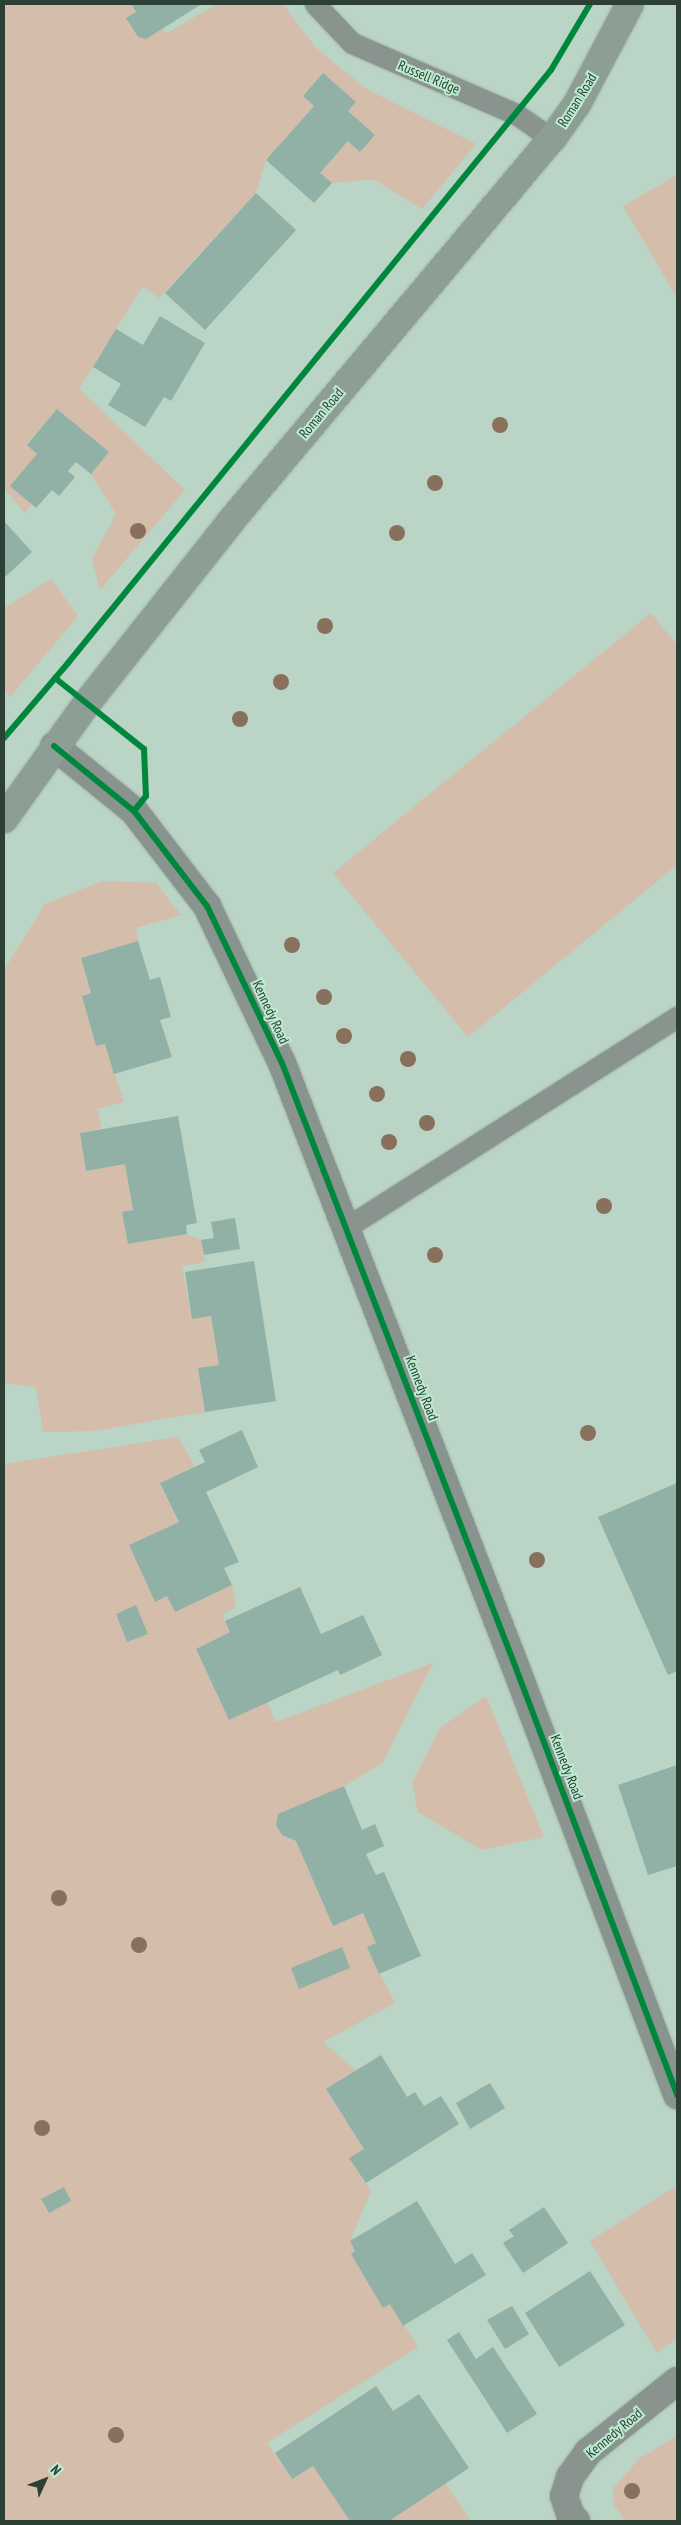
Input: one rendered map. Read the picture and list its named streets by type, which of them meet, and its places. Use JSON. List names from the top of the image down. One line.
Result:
{"streets":{"main road":["Roman Road"],"street":["Kennedy Road"],"lane":["Russell Ridge"]},"crossings":[["Russell Ridge","Roman Road"],["Roman Road","Kennedy Road"]],"north":"top right"}
